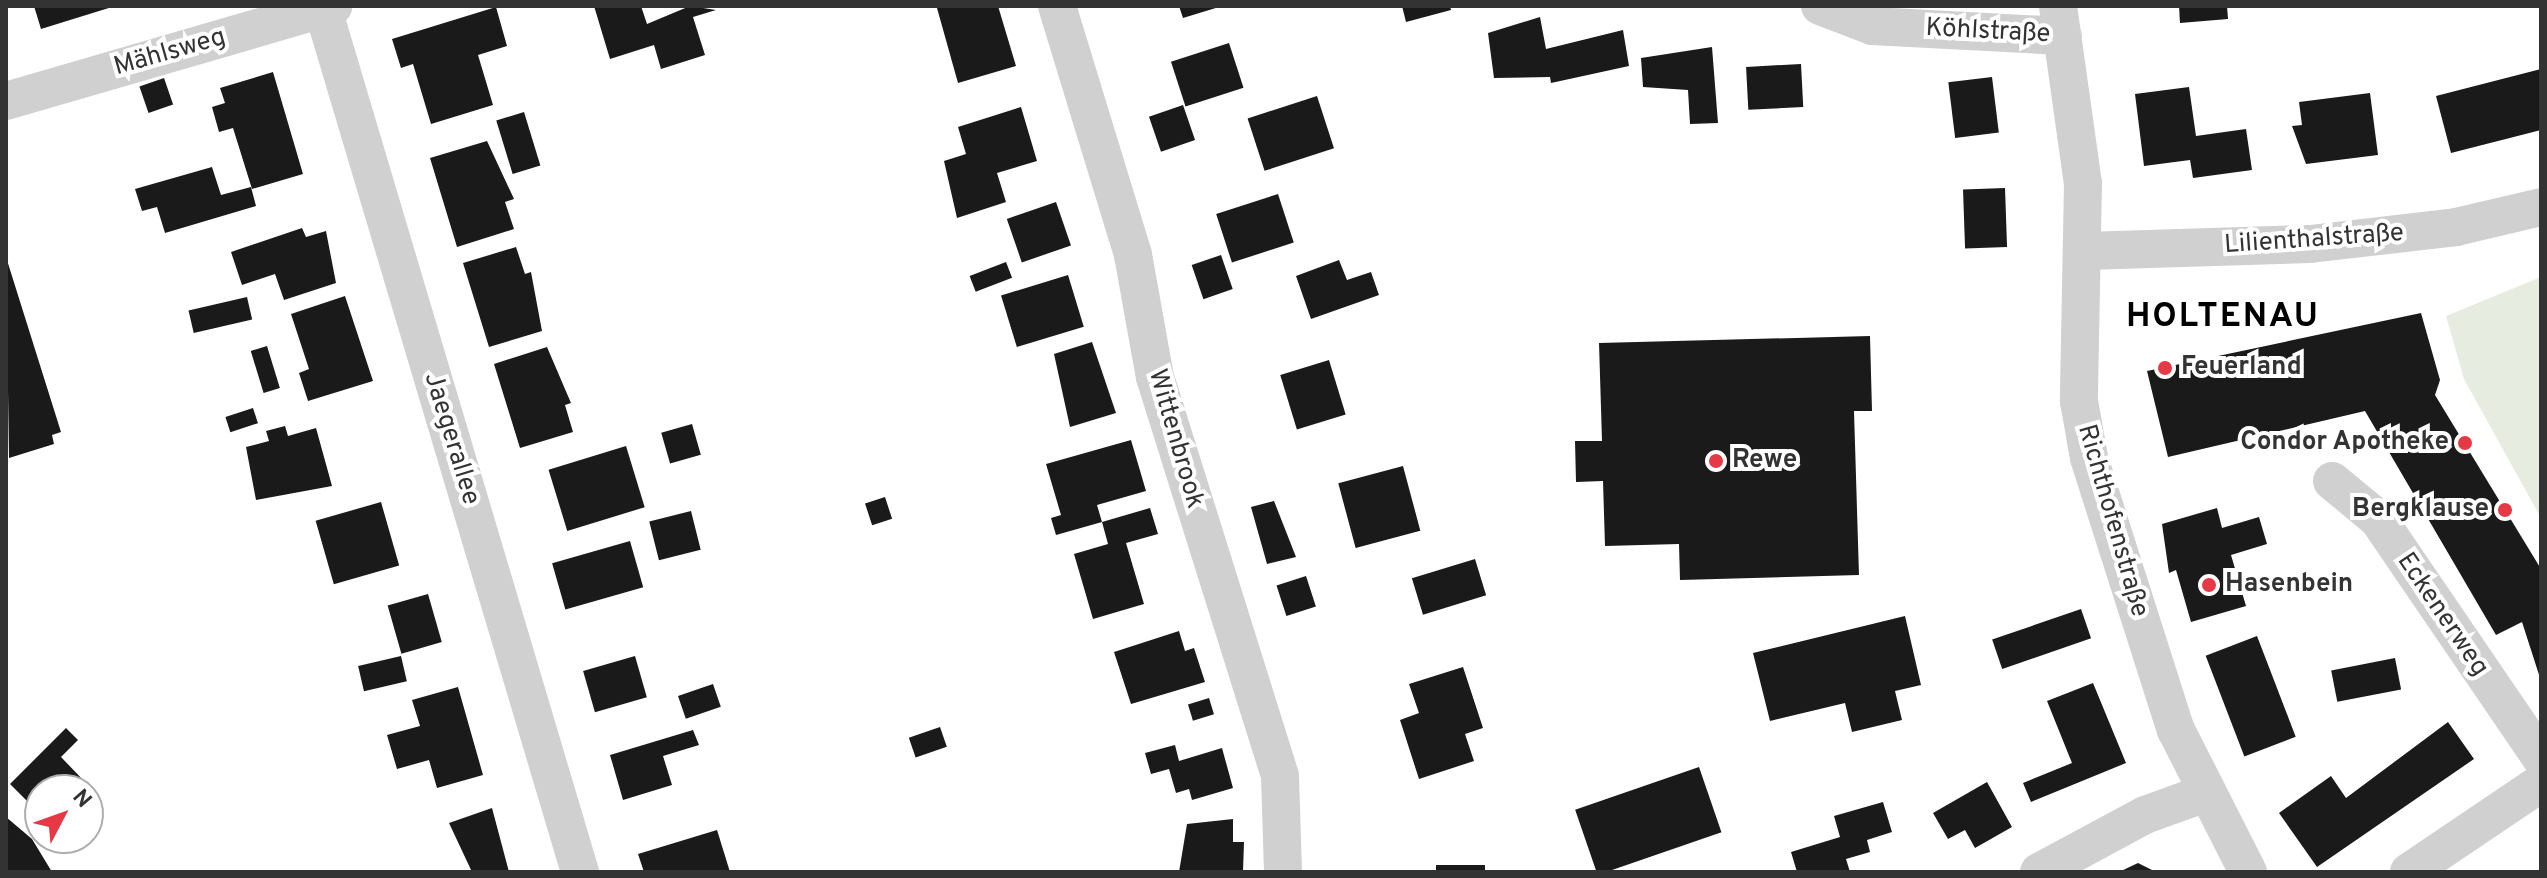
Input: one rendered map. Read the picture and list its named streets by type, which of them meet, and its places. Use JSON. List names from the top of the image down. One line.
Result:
{"streets":{"street":["Köhlstraße","Mählsweg","Lilienthalstraße","Jaegerallee","Wittenbrook","Richthofenstraße","Eckenerweg"]},"crossings":[["Köhlstraße","Richthofenstraße"],["Mählsweg","Jaegerallee"],["Lilienthalstraße","Richthofenstraße"]],"districts":["HOLTENAU"],"places":["Feuerland","Condor Apotheke","Rewe","Bergklause","Hasenbein"],"north":"top right"}
